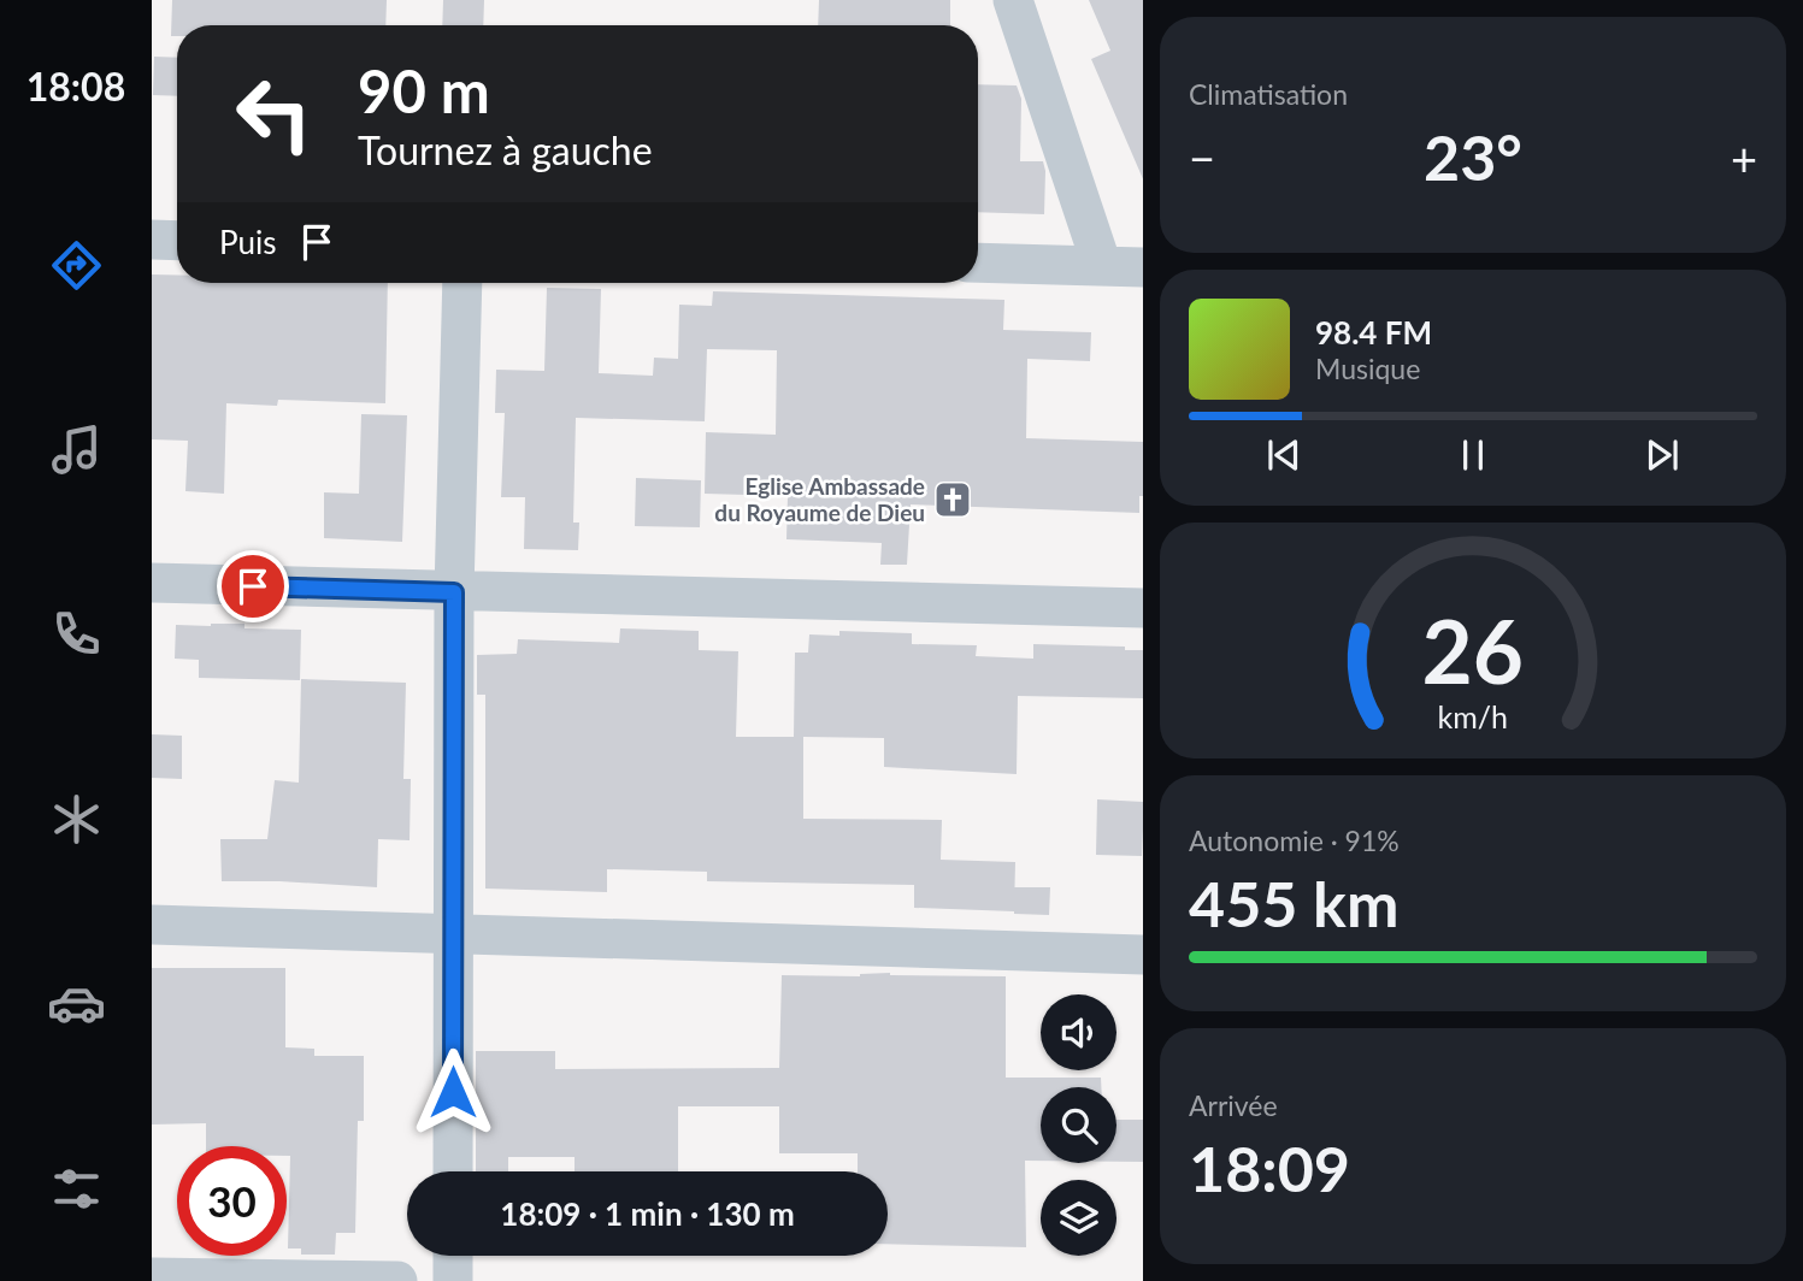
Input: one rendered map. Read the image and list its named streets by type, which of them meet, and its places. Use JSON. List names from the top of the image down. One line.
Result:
{"places":{"church":["Eglise Ambassade du Royaume de Dieu"]},"page":{"tabs":"18:08","tile":["Climatisation",["Autonomie · 91%","455 km"],["Arrivée","18:09"]],"turn":["90 m","Tournez à gauche"],"heat":["−","23°","+"],"then":"Puis","song":["98.4 FM","Musique"],"limit":"30","trip":"18:09 · 1 min · 130 m","gauge":["26","km/h"]}}
